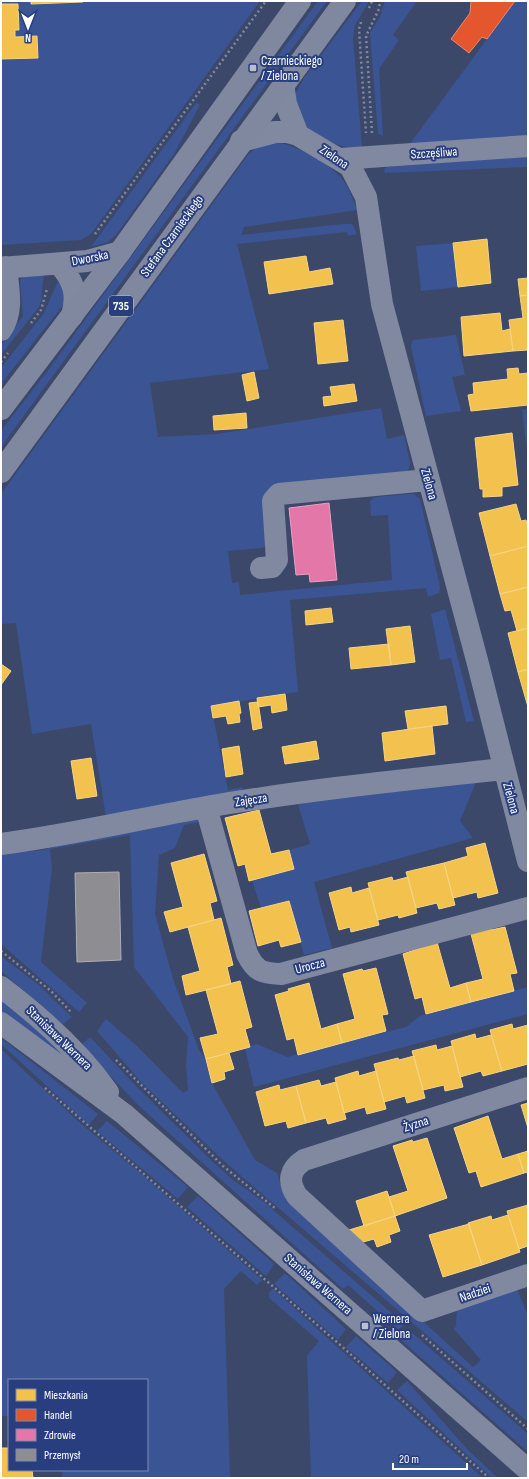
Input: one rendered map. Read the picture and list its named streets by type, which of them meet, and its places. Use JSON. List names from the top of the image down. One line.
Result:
{"streets":{"main road":["Stefana Czarnieckiego","735"],"street":["Szczęśliwa","Zielona","Dworska","Zajęcza","Urocza","Stanisława Wernera","Żyzna","Nadziei"]},"crossings":[["Szczęśliwa","Zielona"],["Zielona","Stefana Czarnieckiego"],["Zielona","Zajęcza"],["Dworska","735"],["Zajęcza","Urocza"],["Żyzna","Nadziei"]],"places":{"transit":["Czarnieckiego / Zielona","Wernera / Zielona"]},"legend":["Mieszkania","Handel","Zdrowie","Przemysł"],"scale_bar":"20 m","north":"bottom"}
